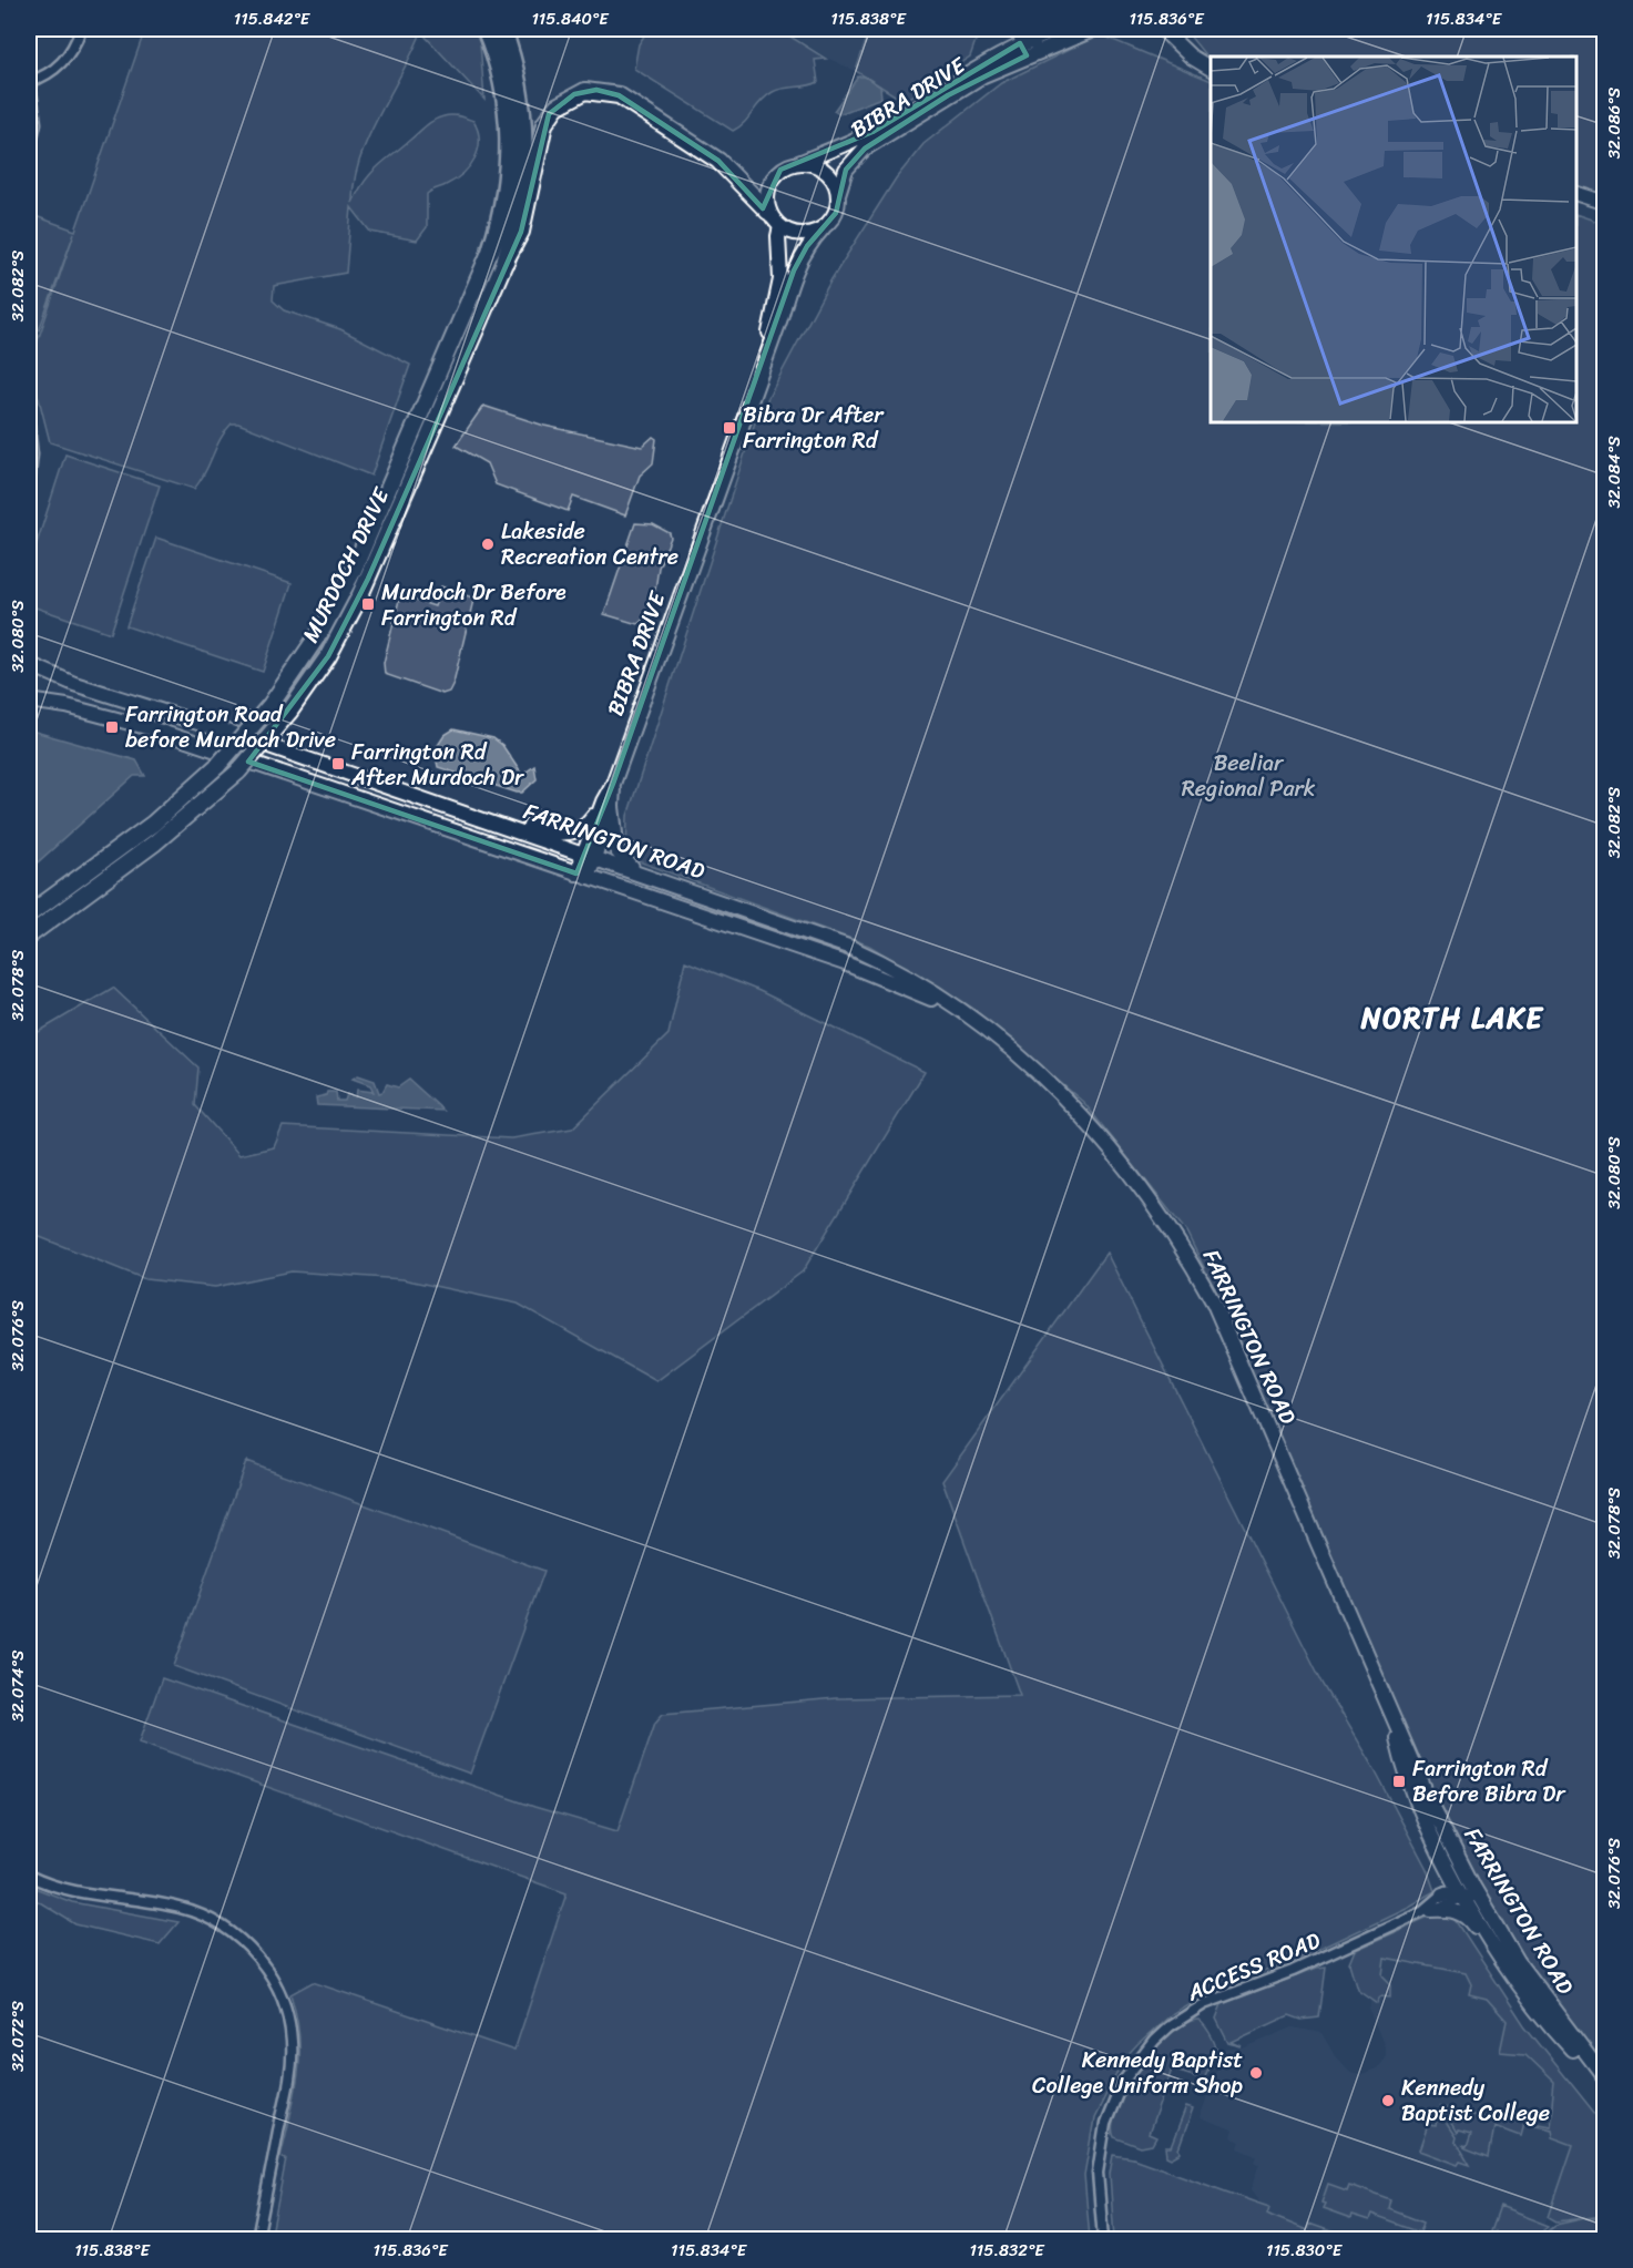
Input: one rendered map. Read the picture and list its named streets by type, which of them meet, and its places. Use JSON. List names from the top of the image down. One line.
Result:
{"streets":{"main road":["BIBRA DRIVE","MURDOCH DRIVE","FARRINGTON ROAD"],"street":["ACCESS ROAD"]},"crossings":[["BIBRA DRIVE","MURDOCH DRIVE"],["BIBRA DRIVE","FARRINGTON ROAD"],["FARRINGTON ROAD","ACCESS ROAD"]],"districts":["NORTH LAKE"],"parks":["Beeliar Regional Park"],"places":{"transit":["Bibra Dr After Farrington Rd","Murdoch Dr Before Farrington Rd","Farrington Road before Murdoch Drive","Farrington Rd After Murdoch Dr","Farrington Rd Before Bibra Dr"],"other":["Lakeside Recreation Centre","Kennedy Baptist College Uniform Shop","Kennedy Baptist College"]},"coordinates":["115.842°E","115.840°E","115.838°E","115.836°E","115.834°E","32.086°S","32.082°S","32.084°S","32.080°S","32.078°S","32.076°S","32.074°S","32.072°S","115.832°E","115.830°E"]}
